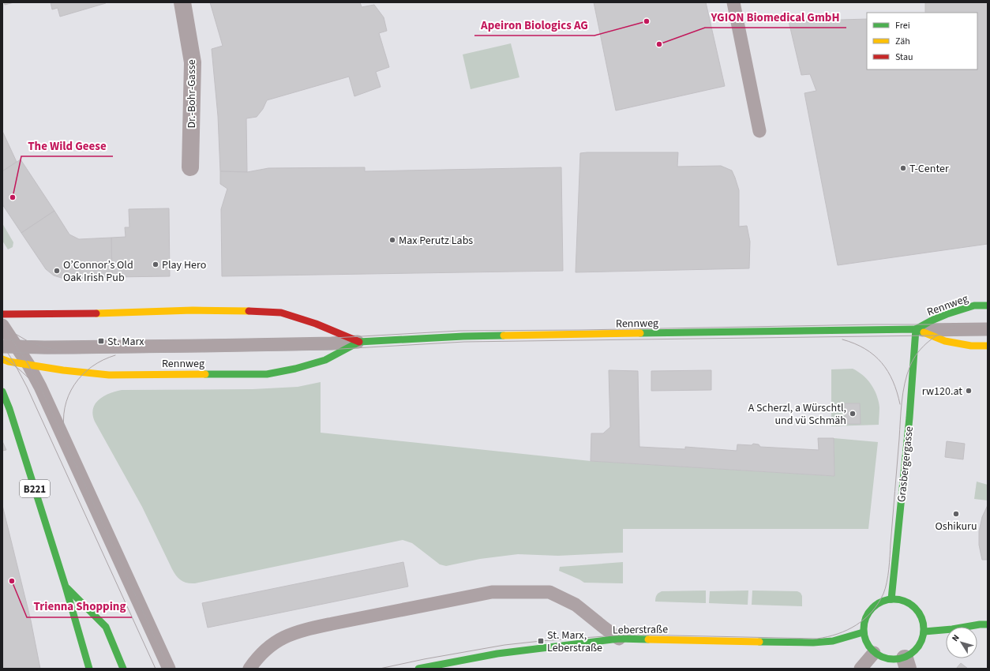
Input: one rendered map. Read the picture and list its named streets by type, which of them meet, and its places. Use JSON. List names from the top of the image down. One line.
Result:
{"streets":{"main road":["Rennweg","Grasbergergasse","B221","Leberstraße"],"street":["Dr.-Bohr-Gasse"]},"crossings":[["Rennweg","Grasbergergasse"],["Grasbergergasse","Leberstraße"]],"places":{"other":["Apeiron Biologics AG","YGION Biomedical GmbH","T-Center","The Wild Geese","Max Perutz Labs","Play Hero","O’Connor’s Old Oak Irish Pub","rw120.at","A Scherzl, a Würschtl, und vü Schmäh","Oshikuru","Trienna Shopping"],"transit":["St. Marx","St. Marx, Leberstraße"]},"legend":["Frei","Zäh","Stau"],"north":"top left"}
